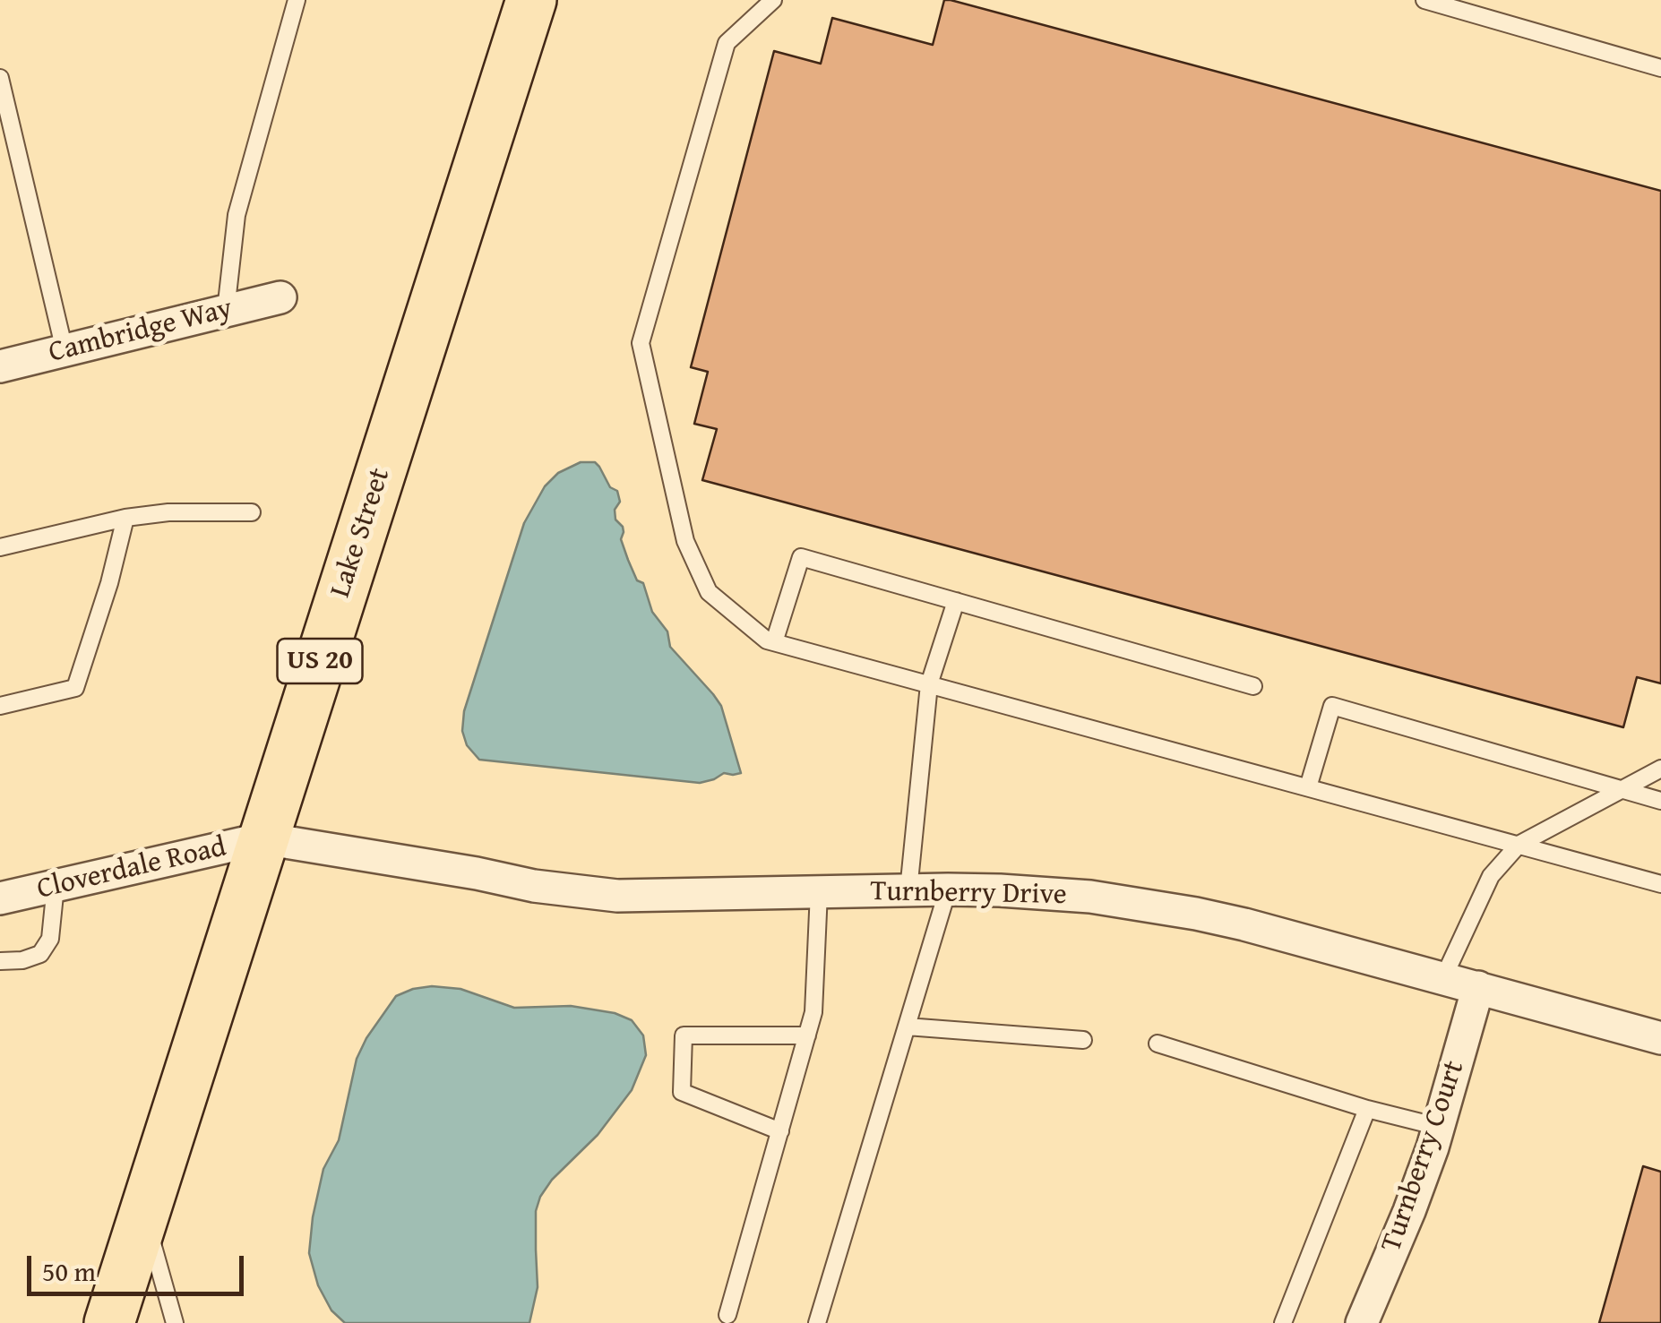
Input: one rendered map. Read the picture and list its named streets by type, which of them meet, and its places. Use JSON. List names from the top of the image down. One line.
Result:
{"streets":{"main road":["Lake Street","US 20"],"street":["Cambridge Way","Cloverdale Road","Turnberry Drive","Turnberry Court"]},"crossings":[["Lake Street","Cloverdale Road"],["Lake Street","Turnberry Drive"],["Cloverdale Road","Turnberry Drive"],["Turnberry Drive","Turnberry Court"]],"scale_bar":"50 m"}
